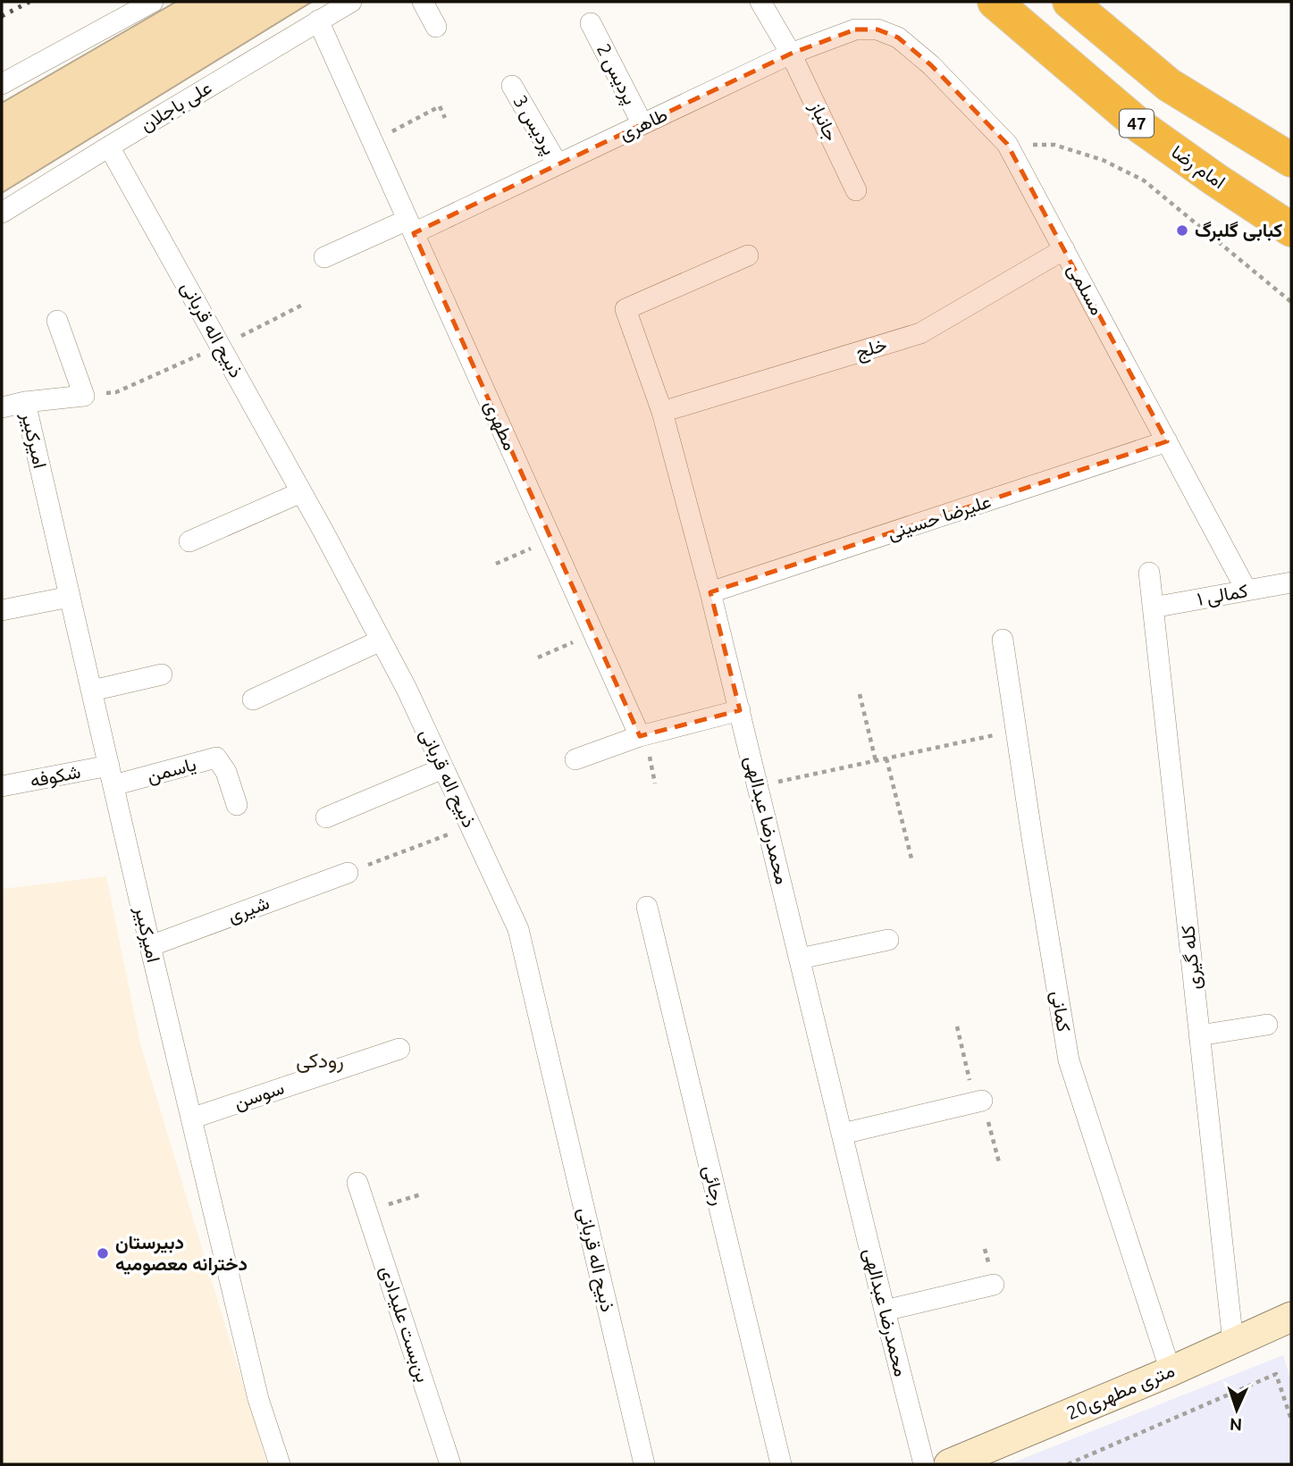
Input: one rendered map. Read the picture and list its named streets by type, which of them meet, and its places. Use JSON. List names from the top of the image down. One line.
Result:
{"streets":{"highway":["47","امام رضا"],"street":["پردیس 2","علی باجلان","جانباز","طاهری","پردیس 3","مسلمی","ذبیح اله قربانی","خلج","مطهری","امیرکبیر","علیرضا حسینی","کمالی ۱","یاسمن","شکوفه","محمدرضا عبدالهی","شیری","کله گیری","کمانی","سوسن","رجائی","بن‌بست علیدادی","20متری مطهری"]},"crossings":[["پردیس 2","طاهری"],["علی باجلان","ذبیح اله قربانی"],["علی باجلان","مطهری"],["جانباز","طاهری"],["طاهری","پردیس 3"],["طاهری","مسلمی"],["طاهری","مطهری"],["مسلمی","خلج"],["مسلمی","علیرضا حسینی"],["مسلمی","کمالی ۱"],["خلج","محمدرضا عبدالهی"],["امیرکبیر","یاسمن"],["امیرکبیر","شکوفه"],["امیرکبیر","شیری"],["امیرکبیر","سوسن"],["علیرضا حسینی","محمدرضا عبدالهی"],["کمالی ۱","کله گیری"],["کله گیری","20متری مطهری"],["کمانی","20متری مطهری"]],"districts":["رودکی"],"places":["کبابی گلبرگ","دبیرستان دخترانه معصومیه"],"north":"bottom"}
